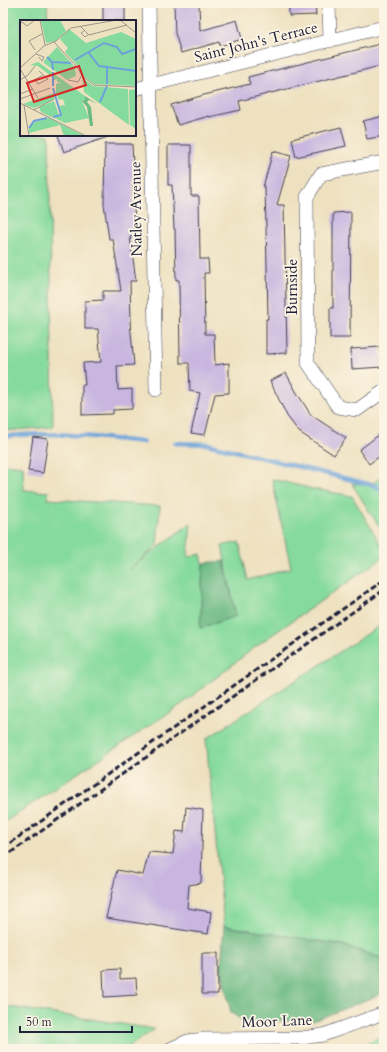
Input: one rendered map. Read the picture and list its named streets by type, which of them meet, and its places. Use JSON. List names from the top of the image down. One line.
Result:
{"streets":{"street":["Saint John's Terrace","Natley Avenue","Burnside","Moor Lane"]},"crossings":[["Saint John's Terrace","Natley Avenue"]],"scale_bar":"50 m"}
